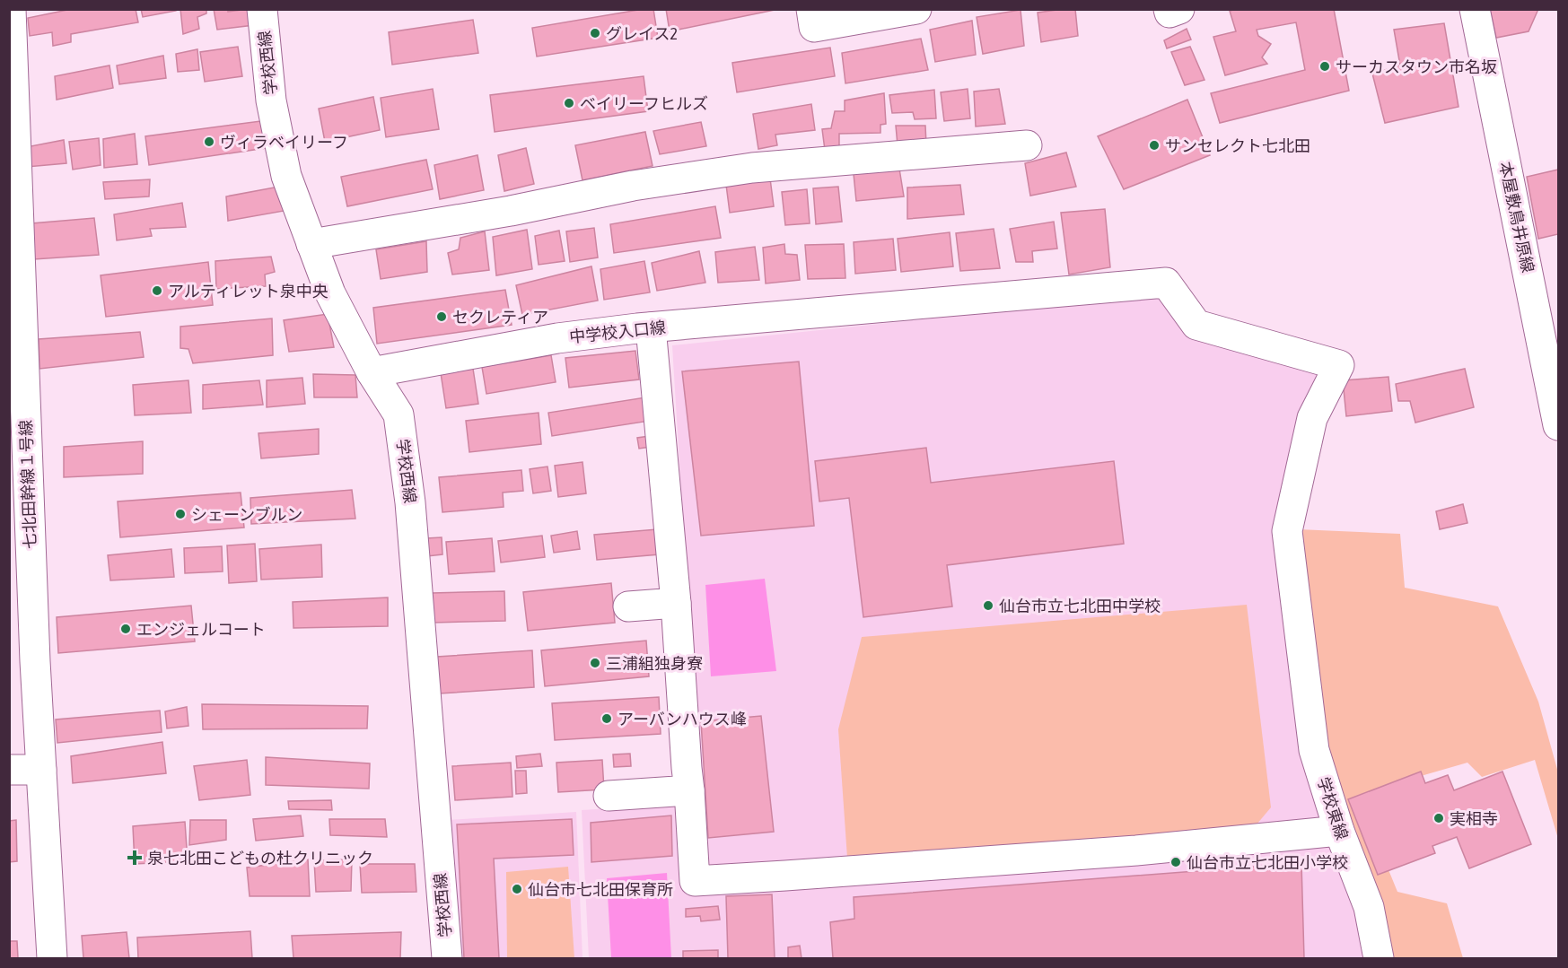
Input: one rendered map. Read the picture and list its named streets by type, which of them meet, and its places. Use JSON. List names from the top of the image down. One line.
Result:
{"streets":{"street":["学校西線","本屋敷鳥井原線","中学校入口線","七北田幹線１号線","学校東線"]},"crossings":[["学校西線","中学校入口線"],["中学校入口線","学校東線"]],"places":{"other":["グレイス2","サーカスタウン市名坂","ベイリーフヒルズ","ヴィラベイリーフ","サンセレクト七北田","アルティレット泉中央","セクレティア","シェーンブルン","仙台市立七北田中学校","エンジェルコート","三浦組独身寮","アーバンハウス峰","実相寺","仙台市立七北田小学校","仙台市七北田保育所"],"health":["泉七北田こどもの杜クリニック"]}}
